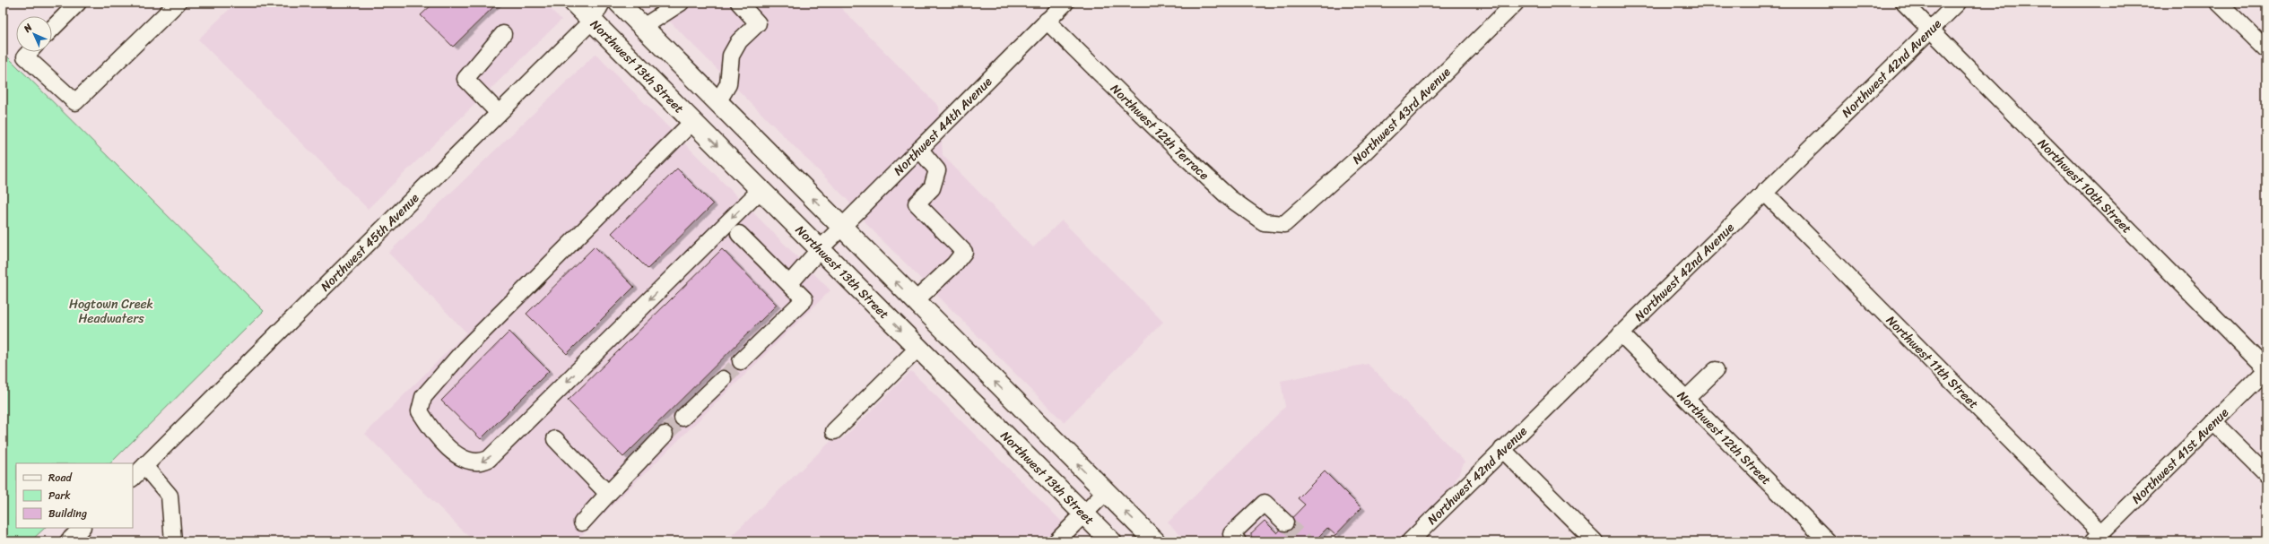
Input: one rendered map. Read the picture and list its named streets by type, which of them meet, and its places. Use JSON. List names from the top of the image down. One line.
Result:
{"streets":{"main road":["Northwest 13th Street"],"street":["Northwest 42nd Avenue","Northwest 43rd Avenue","Northwest 44th Avenue","Northwest 12th Terrace","Northwest 10th Street","Northwest 45th Avenue","Northwest 11th Street","Northwest 12th Street","Northwest 41st Avenue"]},"crossings":[["Northwest 13th Street","Northwest 44th Avenue"],["Northwest 13th Street","Northwest 45th Avenue"],["Northwest 42nd Avenue","Northwest 10th Street"],["Northwest 42nd Avenue","Northwest 11th Street"],["Northwest 42nd Avenue","Northwest 12th Street"],["Northwest 43rd Avenue","Northwest 12th Terrace"],["Northwest 44th Avenue","Northwest 12th Terrace"],["Northwest 10th Street","Northwest 41st Avenue"],["Northwest 11th Street","Northwest 41st Avenue"]],"parks":["Hogtown Creek Headwaters"],"legend":["Road","Park","Building"],"north":"top left"}
